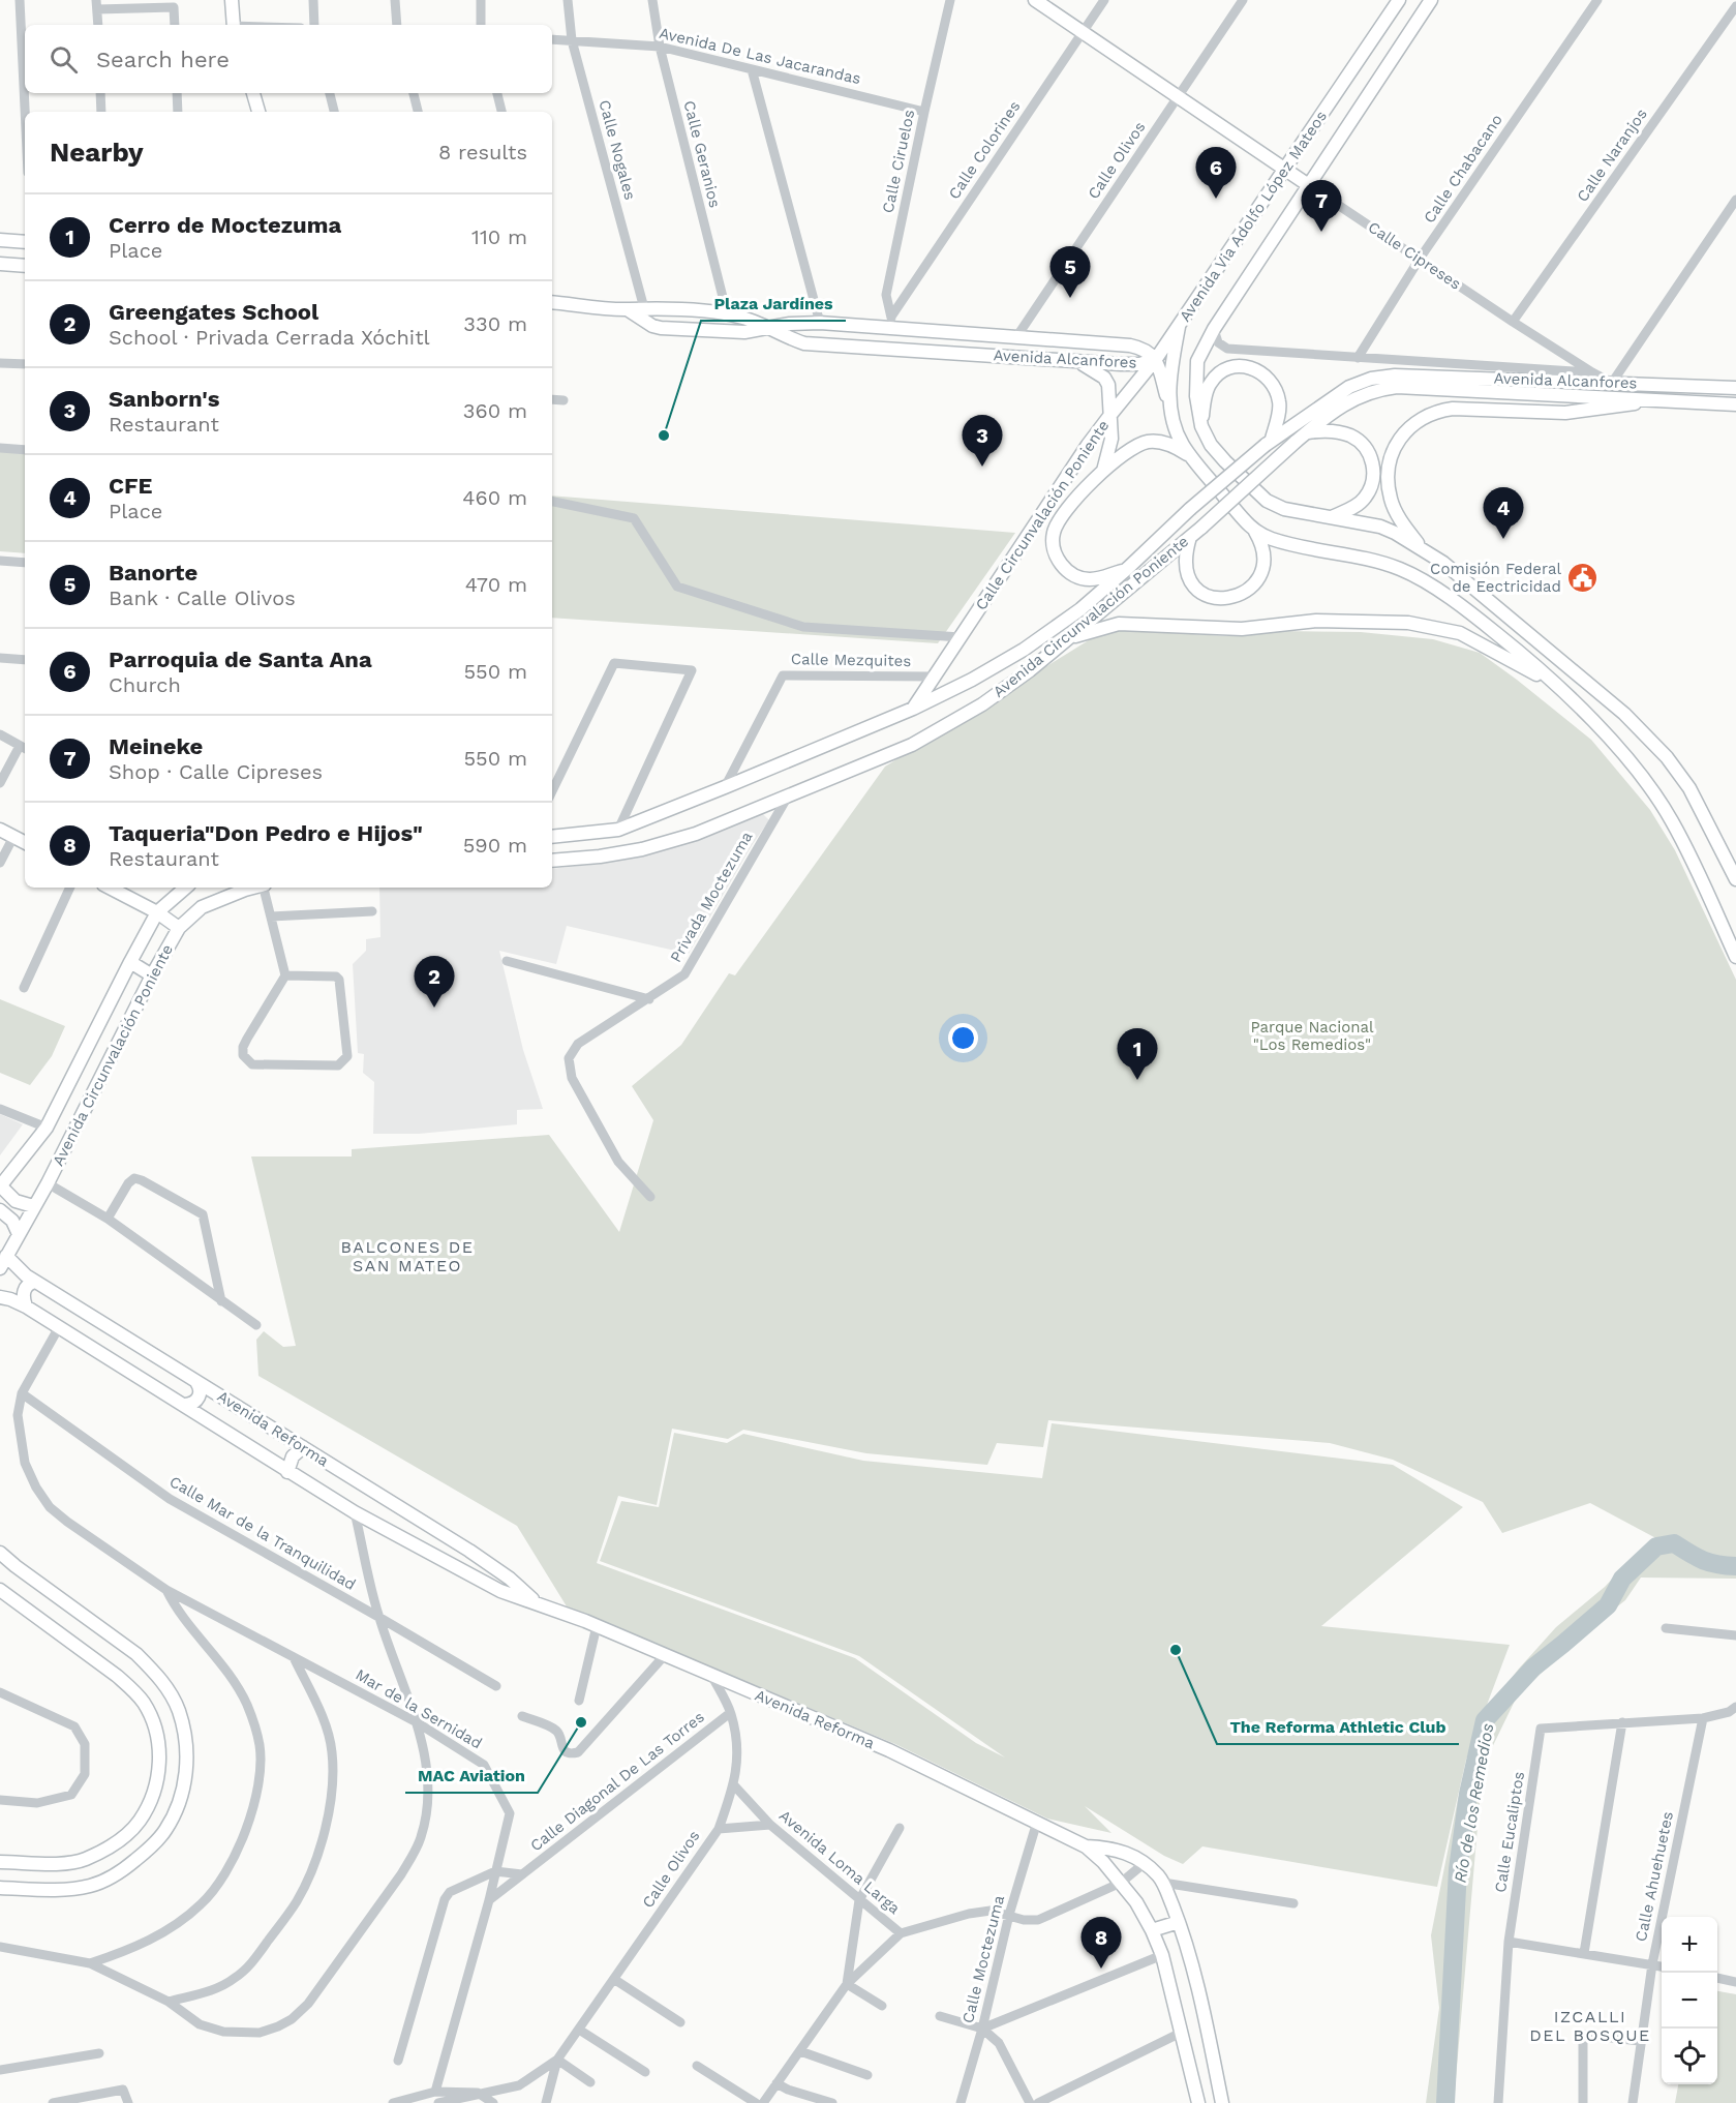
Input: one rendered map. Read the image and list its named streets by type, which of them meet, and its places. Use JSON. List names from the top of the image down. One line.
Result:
{"streets":{"main road":["Avenida Via Adolfo López Mateos","Calle Cipreses","Avenida Alcanfores","Calle Circunvalación Poniente","Avenida Circunvalación Poniente","Avenida Reforma"],"street":["Avenida De Las Jacarandas","Calle Nogales","Calle Colorines","Calle Geranios","Calle Naranjos","Calle Olivos","Calle Ciruelos","Calle Chabacano","Calle Mezquites","Privada Moctezuma","Calle Mar de la Tranquilidad","Mar de la Sernidad","Calle Diagonal De Las Torres","Calle Eucaliptos","Avenida Loma Larga","Calle Ahuehuetes","Calle Moctezuma"]},"crossings":[["Avenida De Las Jacarandas","Calle Nogales"],["Avenida De Las Jacarandas","Calle Geranios"],["Avenida De Las Jacarandas","Calle Ciruelos"],["Calle Nogales","Avenida Alcanfores"],["Calle Colorines","Calle Ciruelos"],["Calle Colorines","Calle Cipreses"],["Calle Colorines","Avenida Alcanfores"],["Calle Geranios","Avenida Alcanfores"],["Calle Naranjos","Calle Cipreses"],["Calle Olivos","Calle Cipreses"],["Calle Olivos","Avenida Alcanfores"],["Calle Olivos","Avenida Reforma"],["Calle Olivos","Calle Diagonal De Las Torres"],["Calle Olivos","Avenida Loma Larga"],["Calle Ciruelos","Avenida Alcanfores"],["Calle Chabacano","Calle Cipreses"],["Calle Chabacano","Avenida Alcanfores"],["Avenida Via Adolfo López Mateos","Calle Cipreses"],["Avenida Via Adolfo López Mateos","Avenida Alcanfores"],["Avenida Via Adolfo López Mateos","Calle Circunvalación Poniente"],["Calle Cipreses","Avenida Alcanfores"],["Avenida Alcanfores","Calle Circunvalación Poniente"],["Avenida Alcanfores","Avenida Circunvalación Poniente"],["Calle Circunvalación Poniente","Avenida Circunvalación Poniente"],["Calle Circunvalación Poniente","Calle Mezquites"],["Avenida Circunvalación Poniente","Calle Mezquites"],["Avenida Circunvalación Poniente","Privada Moctezuma"],["Avenida Circunvalación Poniente","Avenida Reforma"],["Avenida Reforma","Avenida Loma Larga"],["Avenida Reforma","Calle Moctezuma"],["Calle Mar de la Tranquilidad","Mar de la Sernidad"],["Mar de la Sernidad","Calle Diagonal De Las Torres"],["Calle Eucaliptos","Calle Ahuehuetes"],["Avenida Loma Larga","Calle Moctezuma"]],"districts":["BALCONES DE SAN MATEO","IZCALLI DEL BOSQUE"],"water":["Río de los Remedios"],"parks":["Parque Nacional \"Los Remedios\""],"places":{"other":["Plaza Jardínes","The Reforma Athletic Club","MAC Aviation"],"public building":["Comisión Federal de Eectricidad"]},"page":{"search":"Search here","heading":["Nearby","8 results"],"pins":["6","7","5","3","4","2","1","8"],"list":[{"mark":"1","name":"Cerro de Moctezuma","note":"Place","value":"110 m"},{"mark":"2","name":"Greengates School","note":"School · Privada Cerrada Xóchitl","value":"330 m"},{"mark":"3","name":"Sanborn's","note":"Restaurant","value":"360 m"},{"mark":"4","name":"CFE","note":"Place","value":"460 m"},{"mark":"5","name":"Banorte","note":"Bank · Calle Olivos","value":"470 m"},{"mark":"6","name":"Parroquia de Santa Ana","note":"Church","value":"550 m"},{"mark":"7","name":"Meineke","note":"Shop · Calle Cipreses","value":"550 m"},{"mark":"8","name":"Taqueria\"Don Pedro e Hijos\"","note":"Restaurant","value":"590 m"}],"map_buttons":["+","−"]}}
